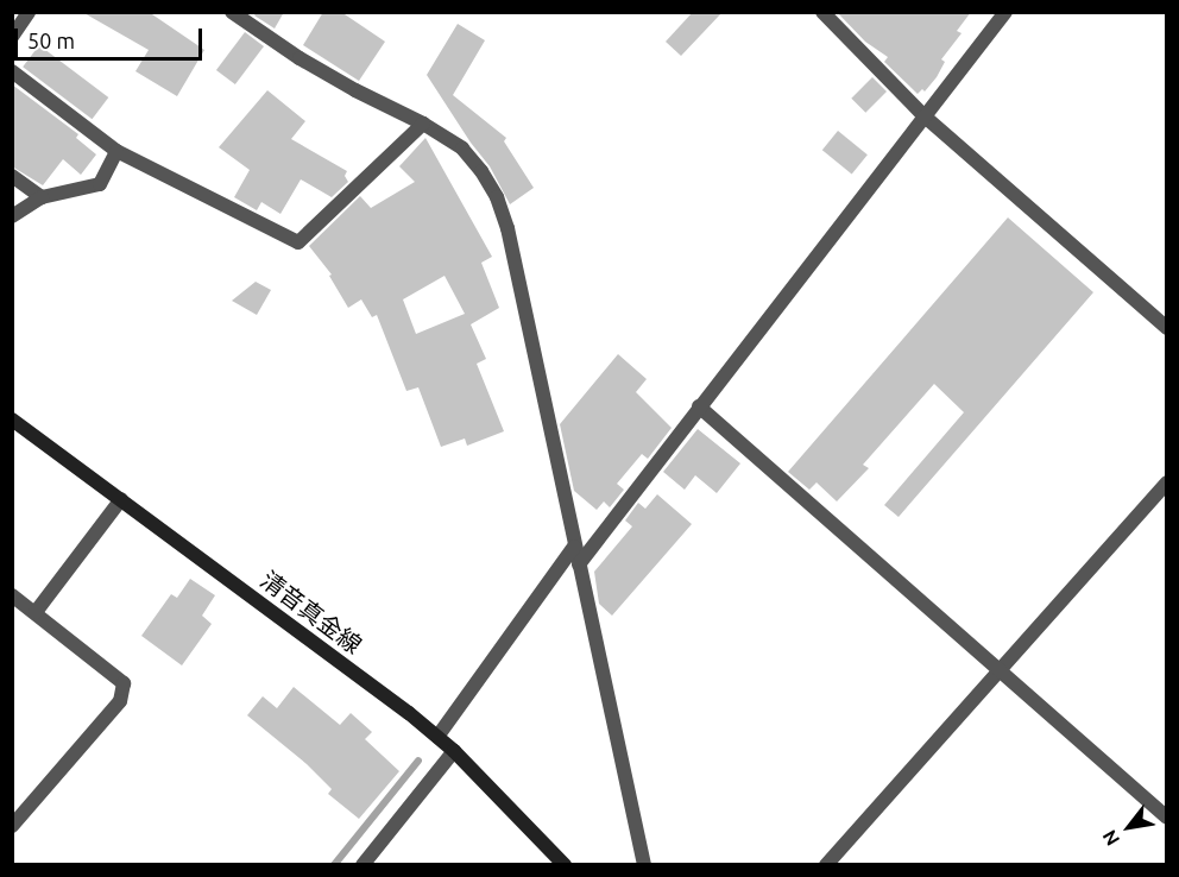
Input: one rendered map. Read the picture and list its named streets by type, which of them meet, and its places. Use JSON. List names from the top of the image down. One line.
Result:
{"streets":{"main road":["清音真金線"]},"scale_bar":"50 m","north":"bottom left"}
